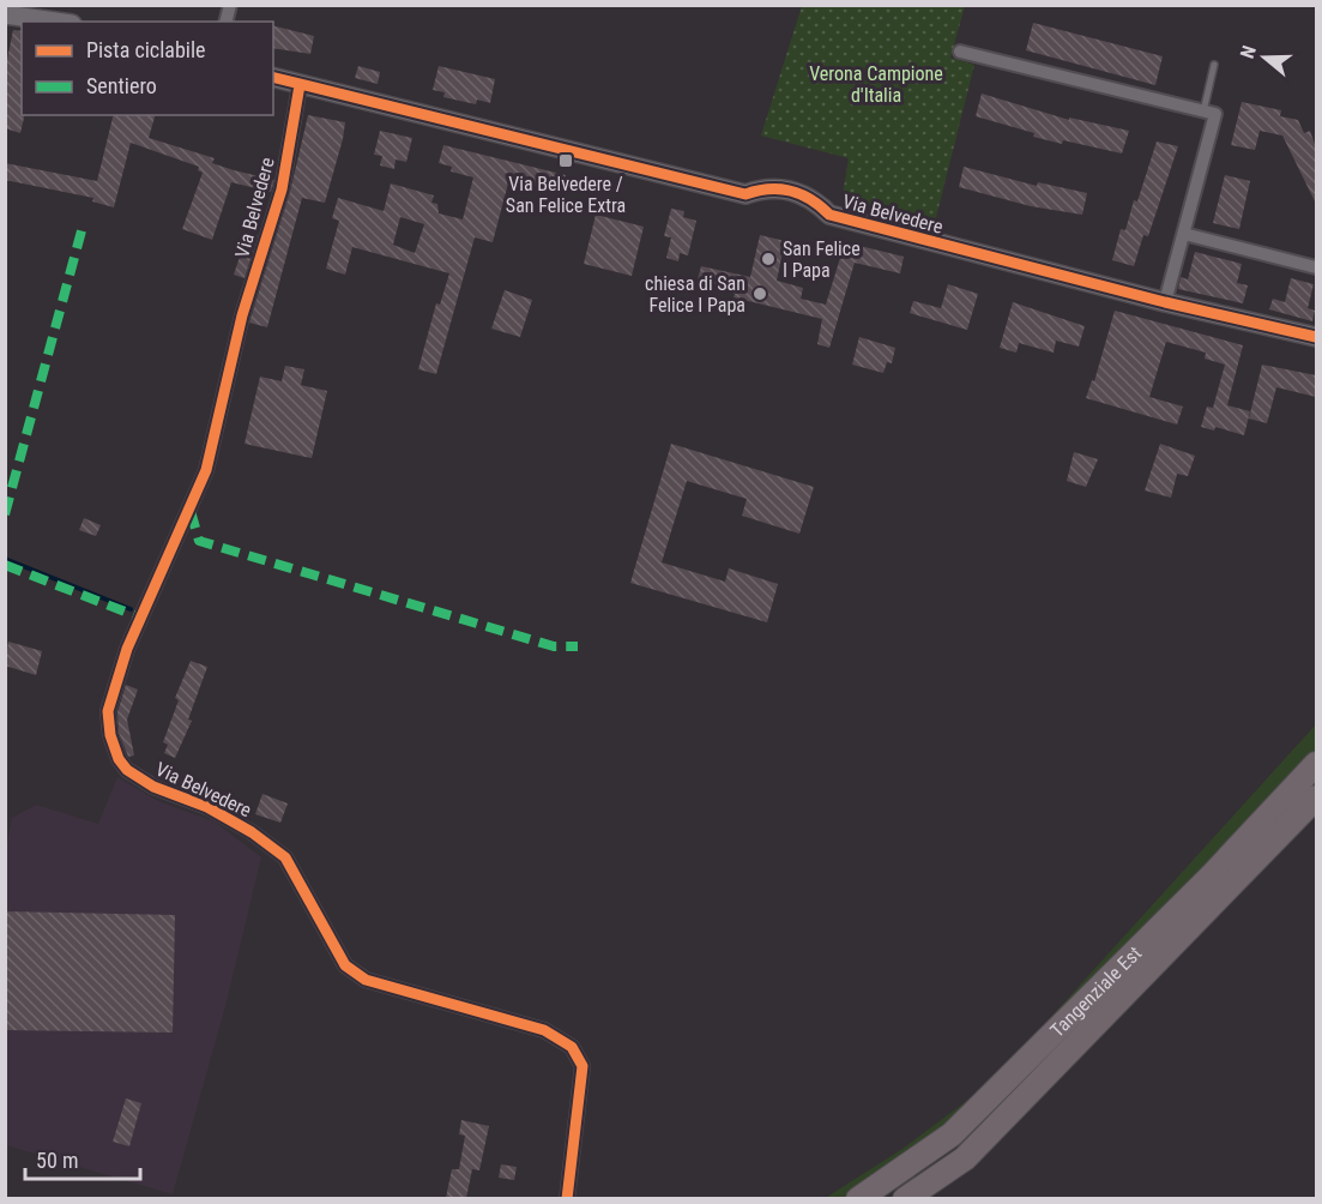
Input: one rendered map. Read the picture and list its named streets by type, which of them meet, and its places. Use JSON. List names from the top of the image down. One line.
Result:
{"streets":{"highway":["Tangenziale Est"],"street":["Via Belvedere"]},"parks":["Verona Campione d'Italia"],"places":{"transit":["Via Belvedere / San Felice Extra"],"other":["San Felice I Papa","chiesa di San Felice I Papa"]},"legend":["Pista ciclabile","Sentiero"],"scale_bar":"50 m","north":"left"}
